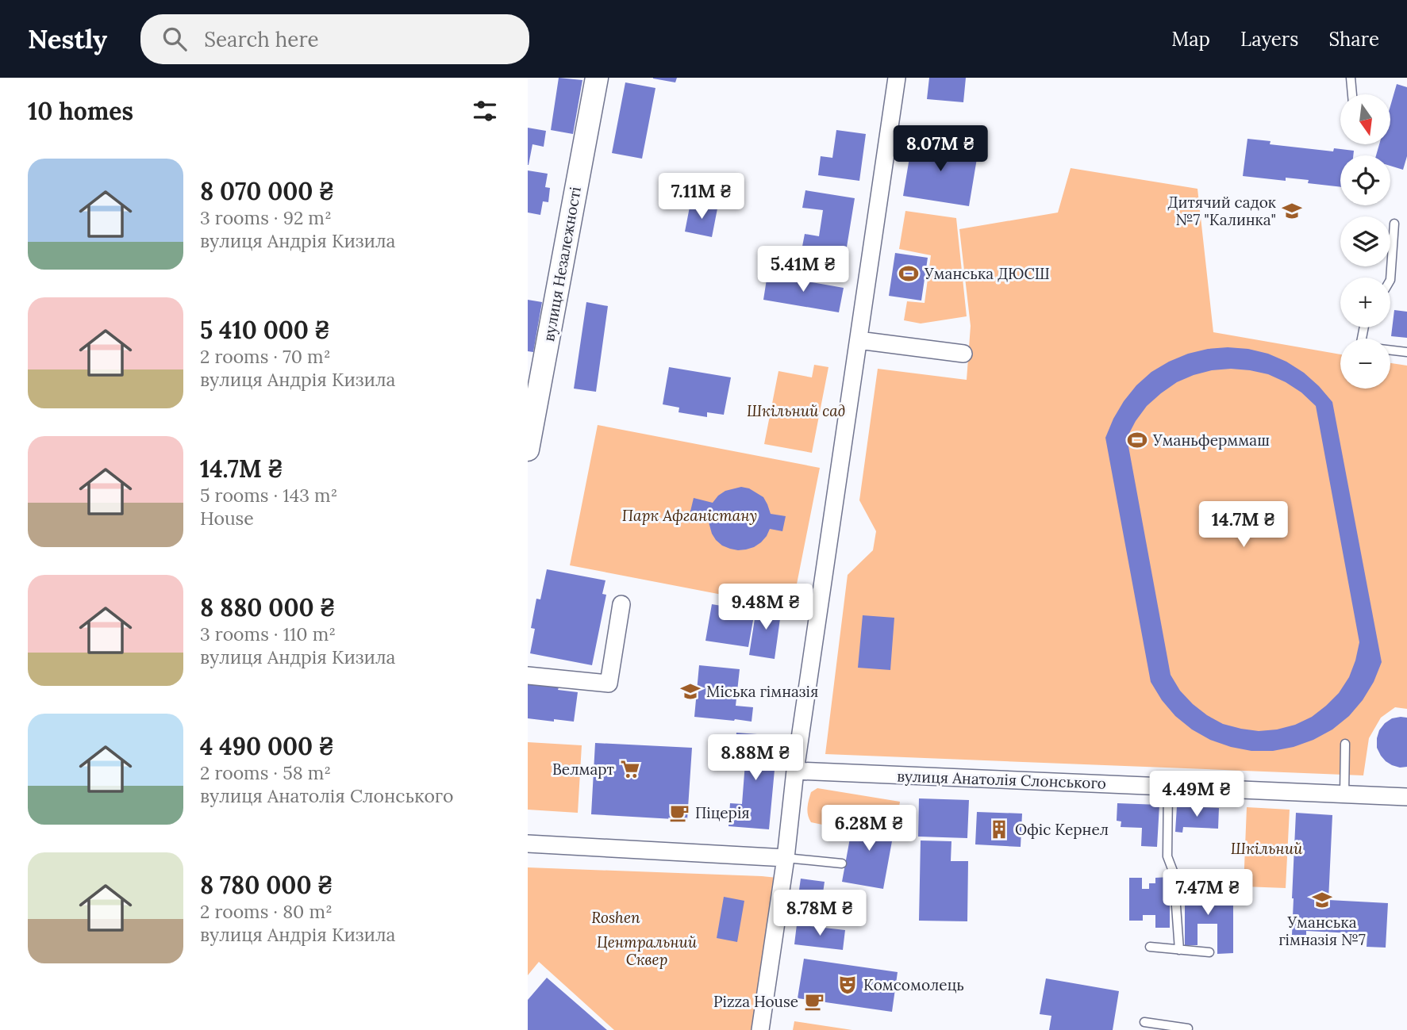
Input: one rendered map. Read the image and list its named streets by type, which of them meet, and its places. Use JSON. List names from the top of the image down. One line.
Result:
{"streets":{"main road":["вулиця Незалежності"],"street":["вулиця Анатолія Слонського"]},"parks":["Шкільний сад","Парк Афганістану","Шкільний","Roshen","Центральний Сквер"],"places":{"school or university":["Дитячий садок №7 \"Калинка\"","Міська гімназія","Уманська гімназія №7"],"sports":["Уманська ДЮСШ","Уманьферммаш"],"supermarket":["Велмарт"],"cafe":["Піцерія","Pizza House"],"building":["Офіс Кернел"],"theatre":["Комсомолець"]},"north":"bottom","page":{"header":"Nestly","search":"Search here","nav":["Map","Layers","Share"],"heading":"10 homes","map_buttons":["+","−"],"price":["8.07M ₴","7.11M ₴","5.41M ₴","14.7M ₴","9.48M ₴","8.88M ₴","4.49M ₴","6.28M ₴","7.47M ₴","8.78M ₴"],"list":[{"name":"8 070 000 ₴","note":"3 rooms · 92 m² · вулиця Андрія Кизила"},{"name":"5 410 000 ₴","note":"2 rooms · 70 m² · вулиця Андрія Кизила"},{"name":"14.7M ₴","note":"5 rooms · 143 m² · House"},{"name":"8 880 000 ₴","note":"3 rooms · 110 m² · вулиця Андрія Кизила"},{"name":"4 490 000 ₴","note":"2 rooms · 58 m² · вулиця Анатолія Слонського"},{"name":"8 780 000 ₴","note":"2 rooms · 80 m² · вулиця Андрія Кизила"}]}}
